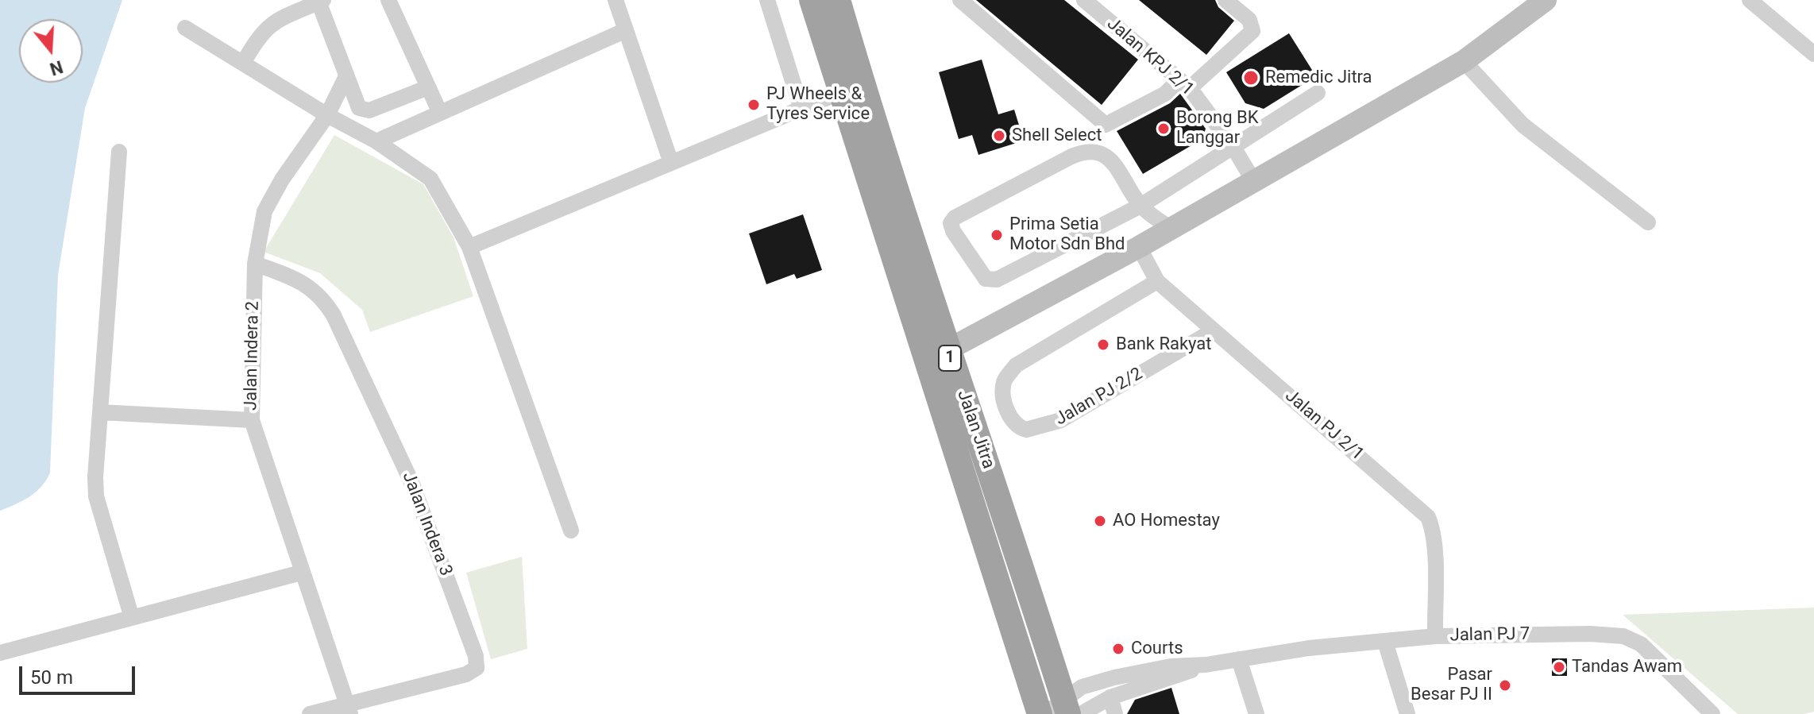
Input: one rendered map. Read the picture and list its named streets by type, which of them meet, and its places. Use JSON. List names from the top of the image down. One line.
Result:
{"streets":{"highway":["1","Jalan Jitra"],"street":["Jalan KPJ 2/1","Jalan Indera 2","Jalan PJ 2/2","Jalan PJ 2/1","Jalan Indera 3","Jalan PJ 7"]},"crossings":[["Jalan Indera 2","Jalan Indera 3"],["Jalan PJ 2/2","Jalan PJ 2/1"],["Jalan PJ 2/1","Jalan PJ 7"]],"places":["Remedic Jitra","PJ Wheels & Tyres Service","Borong BK Langgar","Shell Select","Prima Setia Motor Sdn Bhd","Bank Rakyat","AO Homestay","Courts","Tandas Awam","Pasar Besar PJ II"],"scale_bar":"50 m","north":"bottom"}
